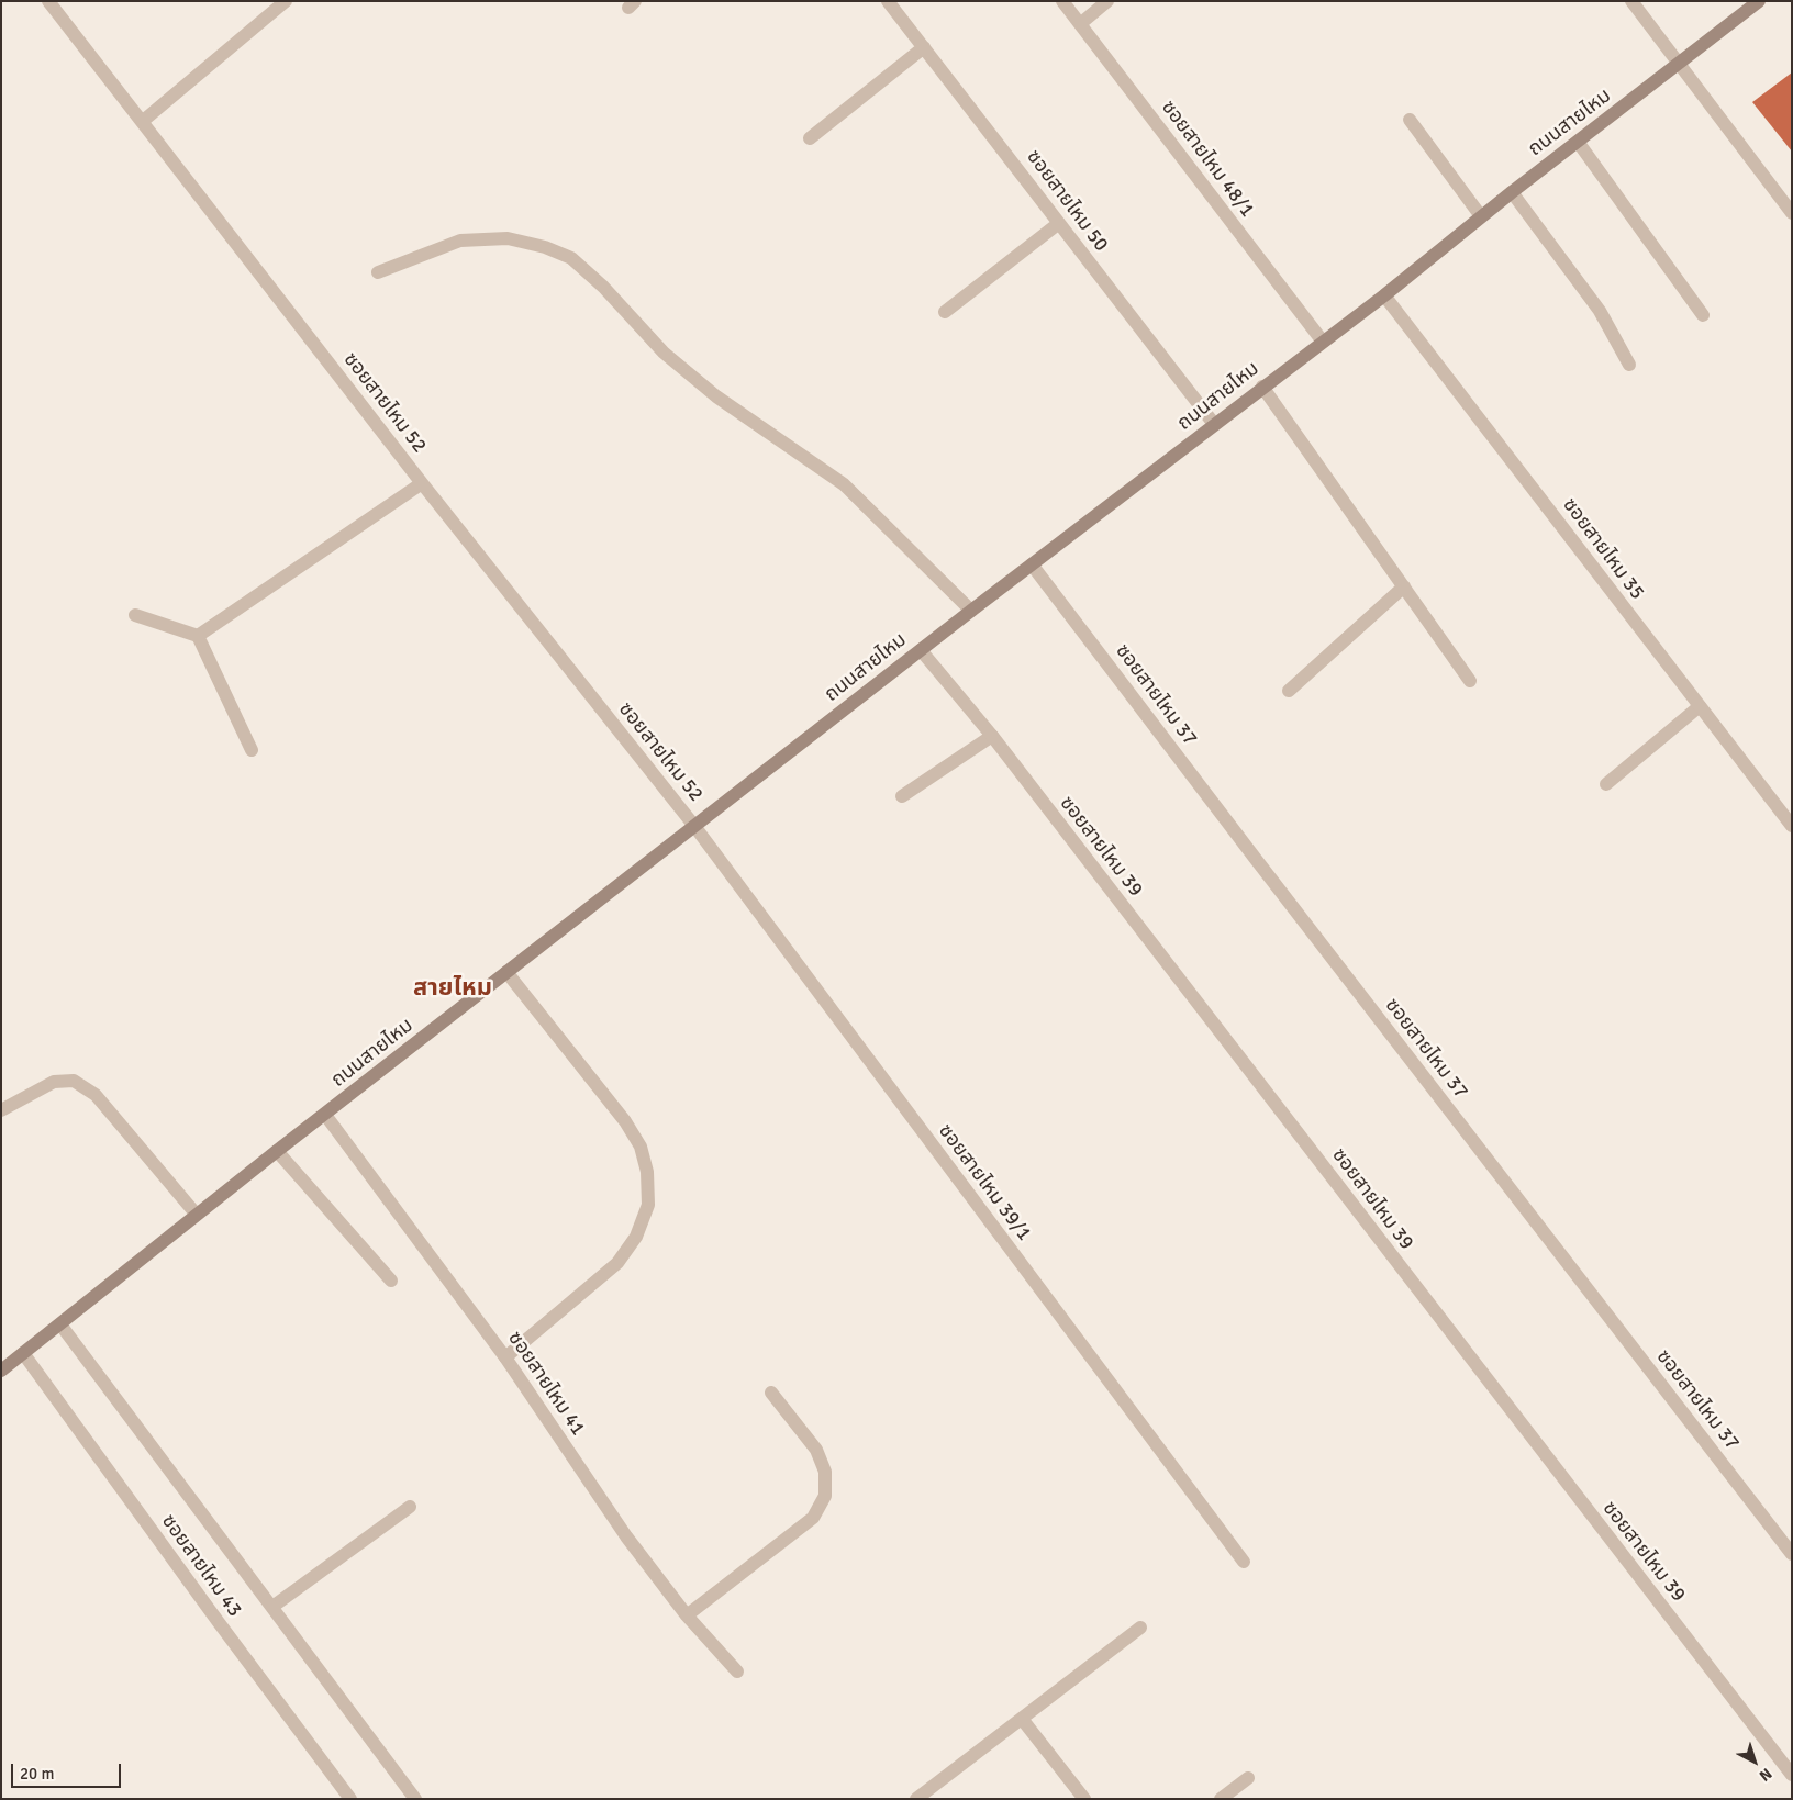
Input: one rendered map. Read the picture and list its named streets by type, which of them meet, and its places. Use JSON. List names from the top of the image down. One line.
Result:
{"streets":{"main road":["ถนนสายไหม"],"street":["ซอยสายไหม 48/1","ซอยสายไหม 50","ซอยสายไหม 52","ซอยสายไหม 35","ซอยสายไหม 37","ซอยสายไหม 39","ซอยสายไหม 39/1","ซอยสายไหม 41","ซอยสายไหม 43"]},"crossings":[["ถนนสายไหม","ซอยสายไหม 48/1"],["ถนนสายไหม","ซอยสายไหม 50"],["ถนนสายไหม","ซอยสายไหม 52"],["ถนนสายไหม","ซอยสายไหม 35"],["ถนนสายไหม","ซอยสายไหม 37"],["ถนนสายไหม","ซอยสายไหม 39"],["ถนนสายไหม","ซอยสายไหม 39/1"],["ถนนสายไหม","ซอยสายไหม 41"],["ถนนสายไหม","ซอยสายไหม 43"],["ซอยสายไหม 52","ซอยสายไหม 39/1"]],"districts":["สายไหม"],"scale_bar":"20 m","north":"bottom right"}
